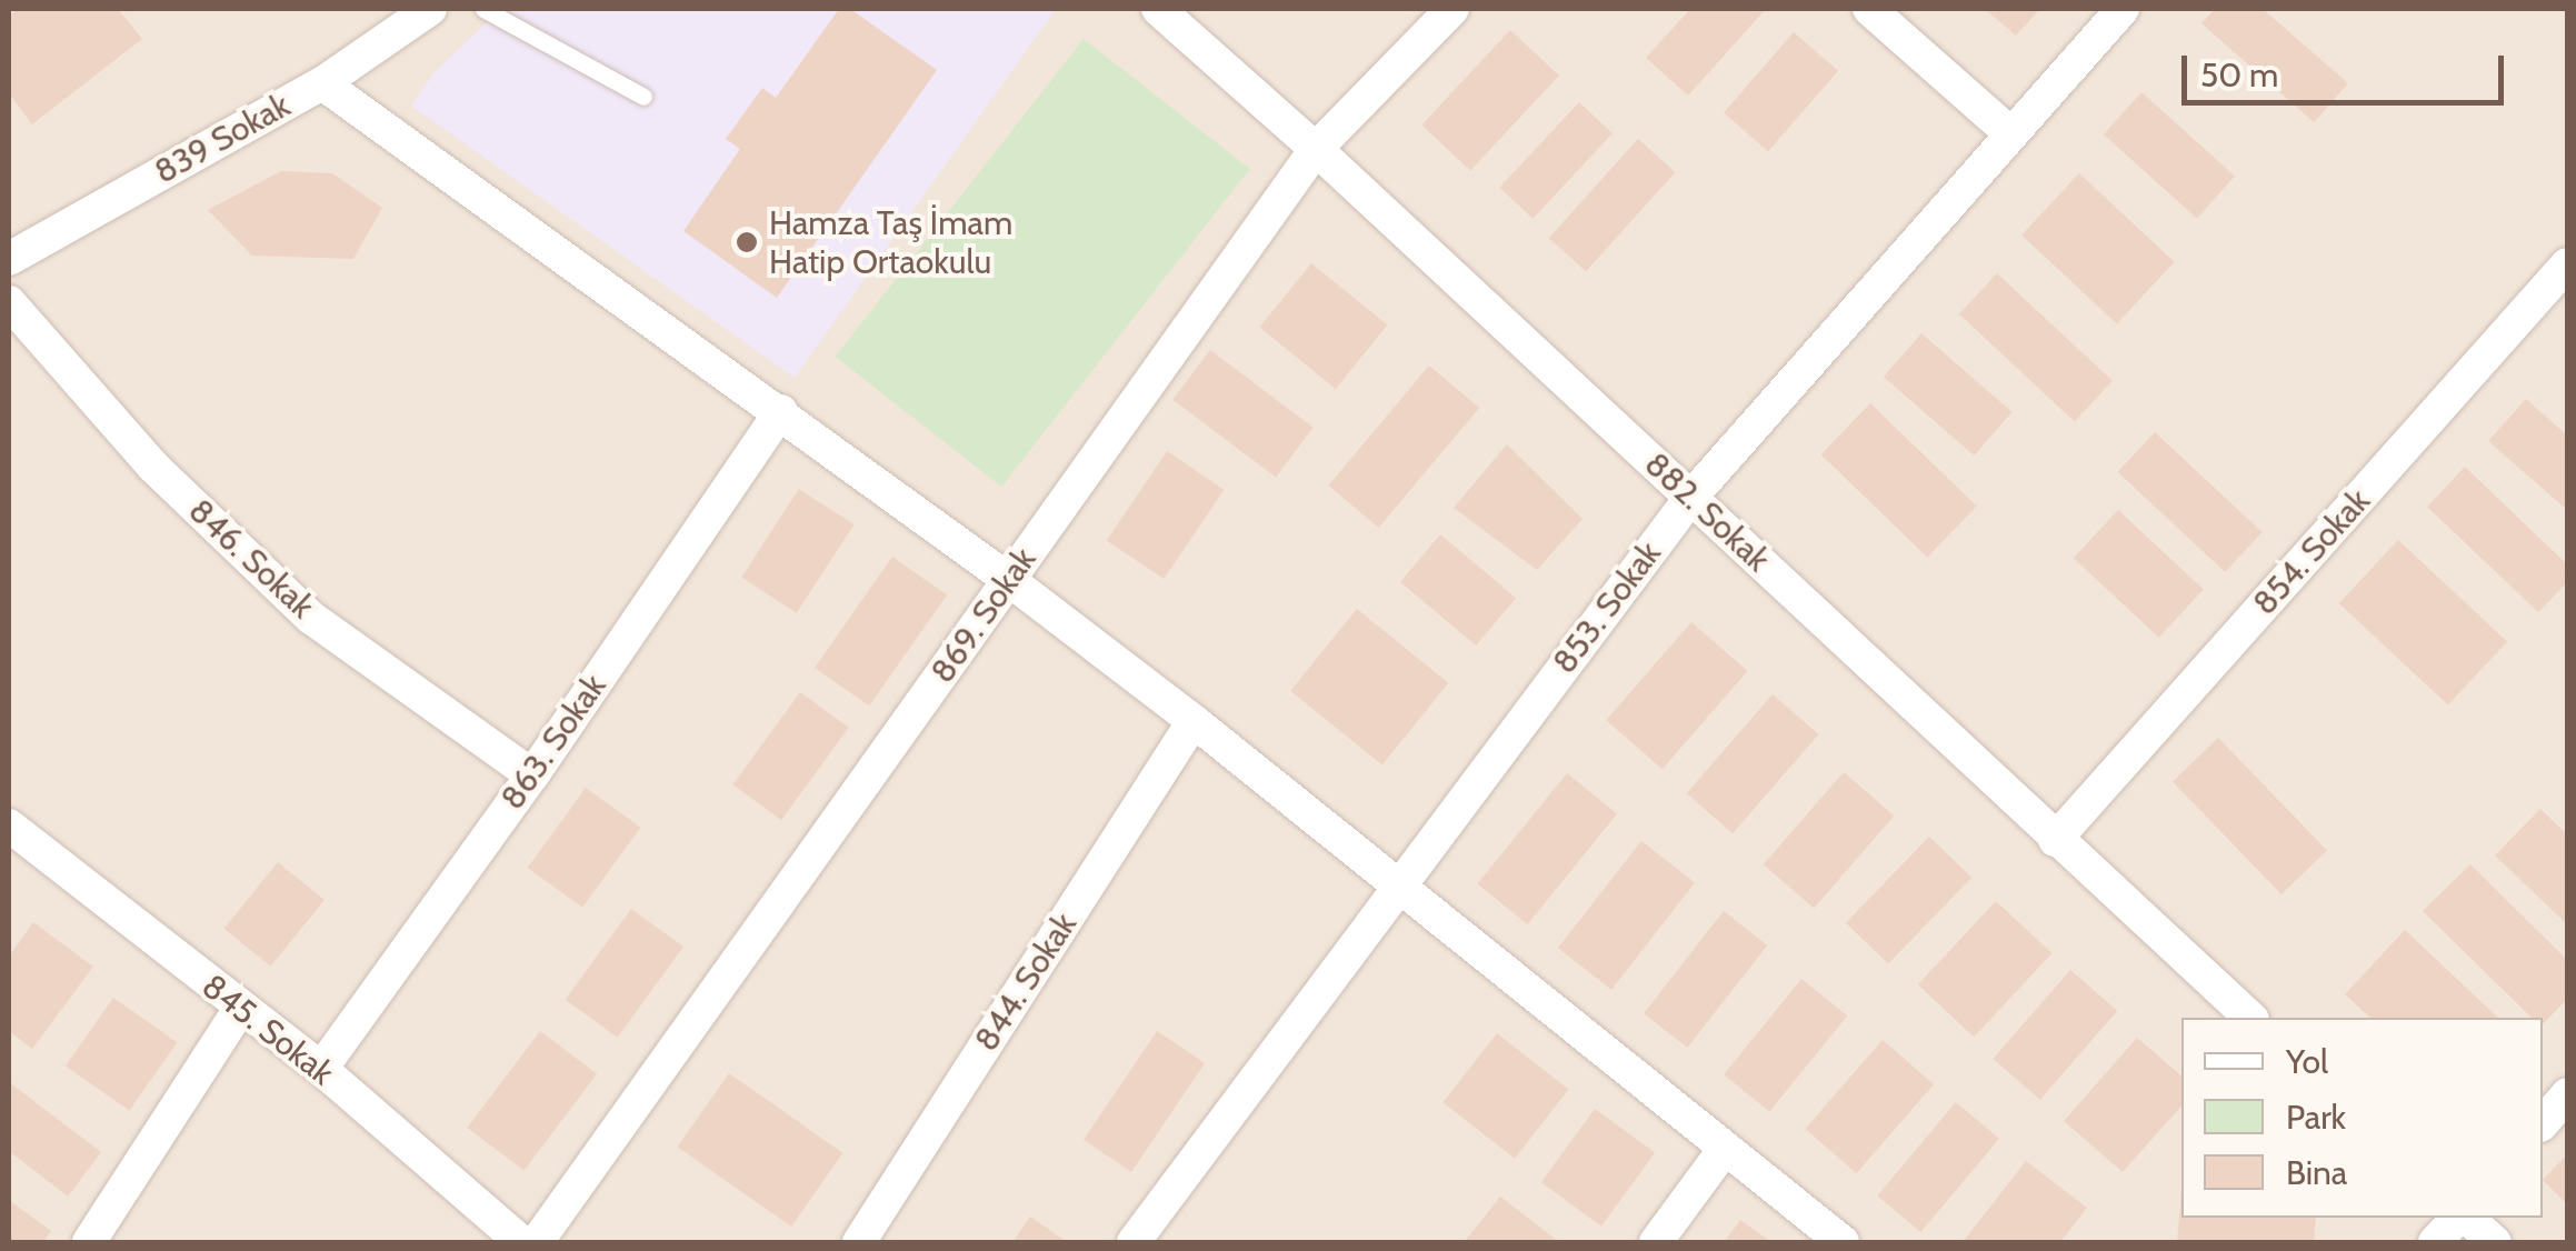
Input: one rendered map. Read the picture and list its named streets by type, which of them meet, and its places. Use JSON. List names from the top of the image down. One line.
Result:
{"streets":{"street":["839 Sokak","882. Sokak","854. Sokak","846. Sokak","853. Sokak","869. Sokak","863. Sokak","844. Sokak","845. Sokak"]},"crossings":[["882. Sokak","854. Sokak"],["882. Sokak","853. Sokak"],["882. Sokak","869. Sokak"],["846. Sokak","863. Sokak"],["869. Sokak","845. Sokak"],["863. Sokak","845. Sokak"]],"places":["Hamza Taş İmam Hatip Ortaokulu"],"legend":["Yol","Park","Bina"],"scale_bar":"50 m"}
